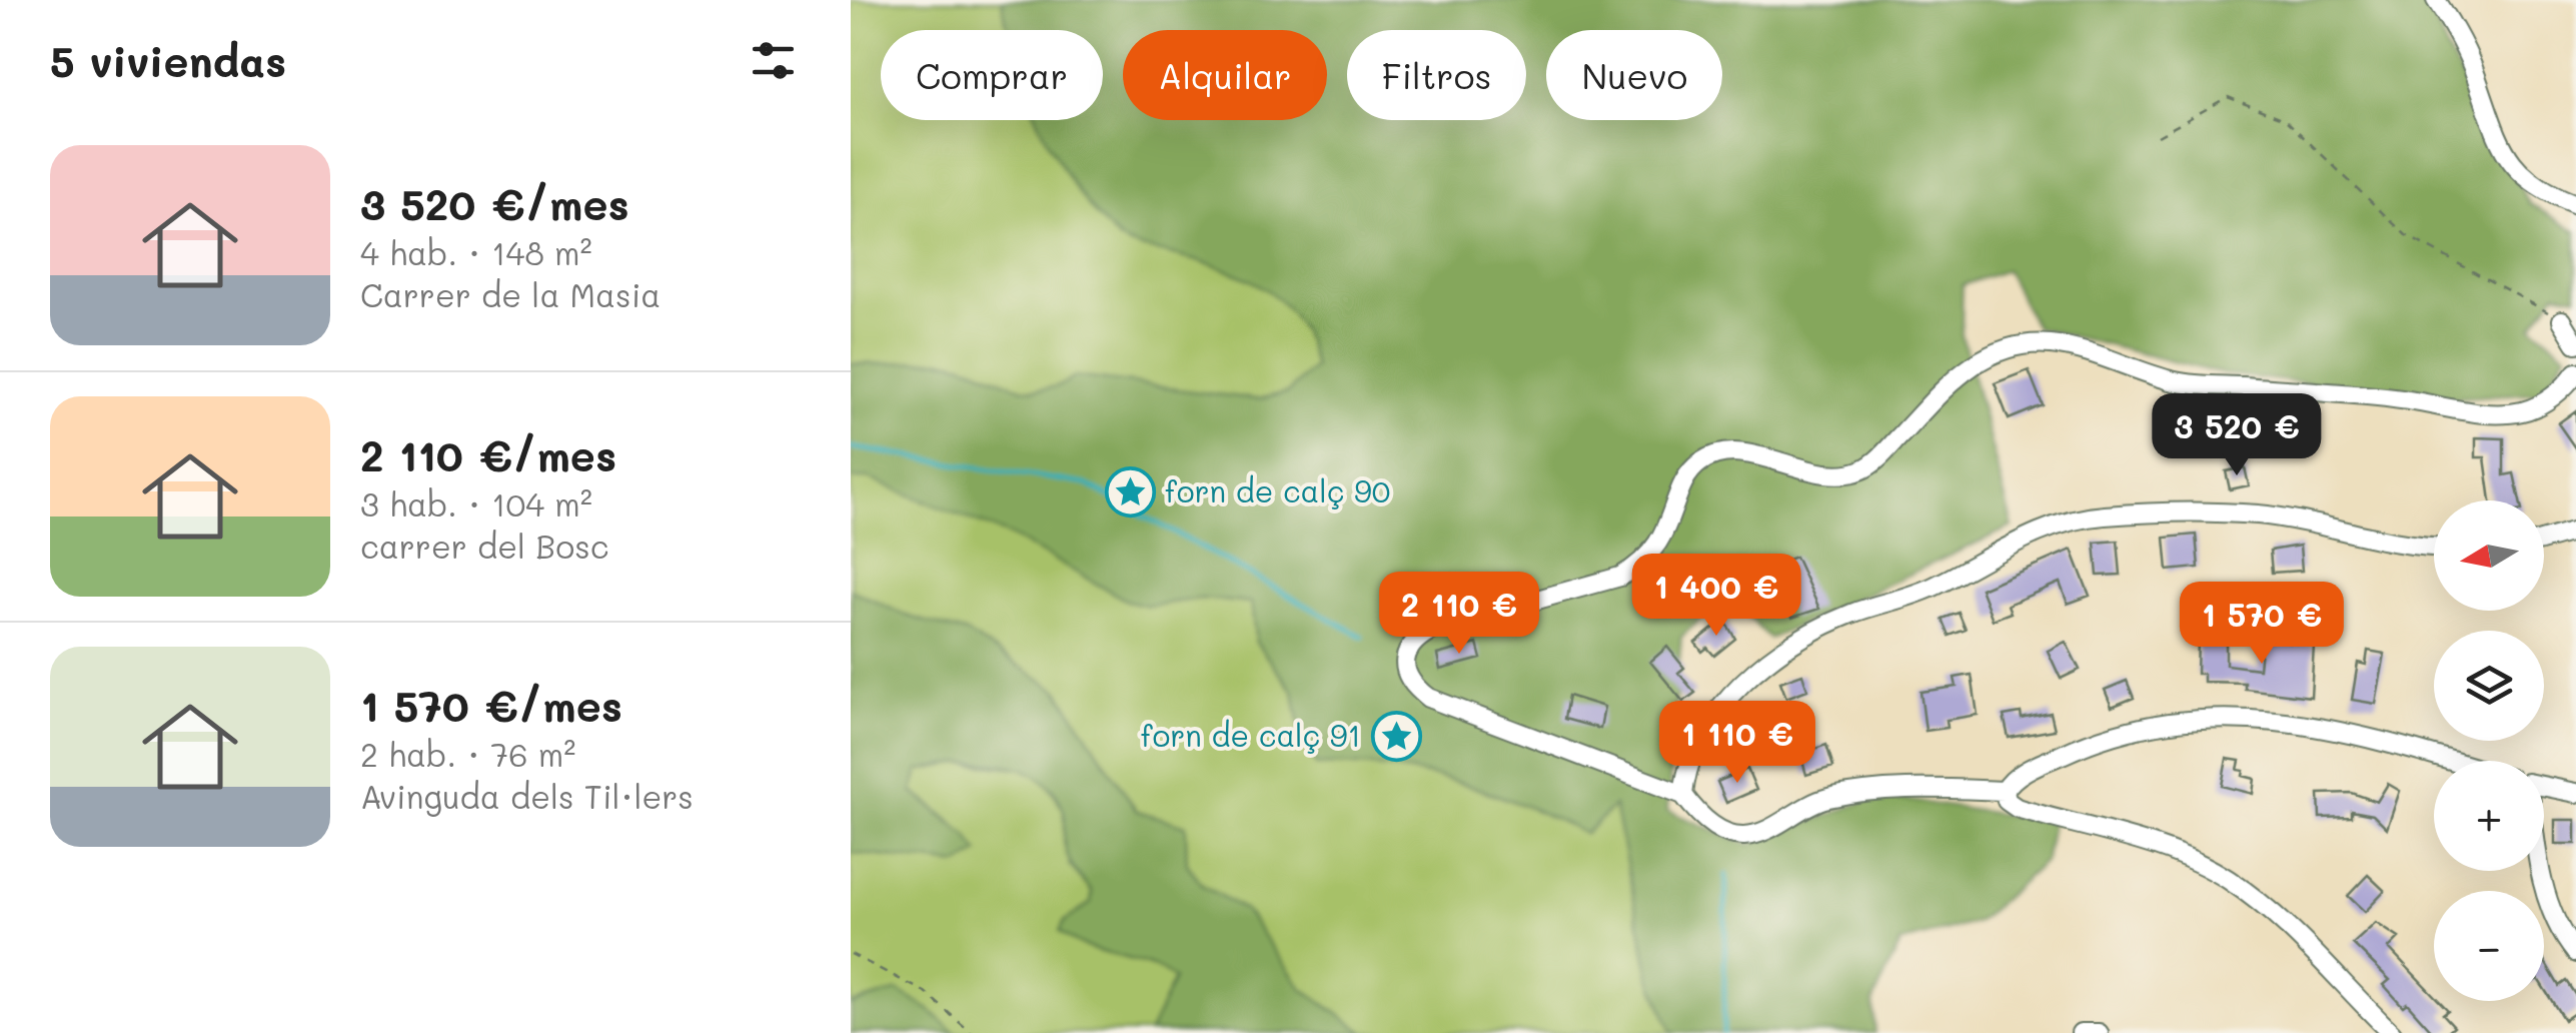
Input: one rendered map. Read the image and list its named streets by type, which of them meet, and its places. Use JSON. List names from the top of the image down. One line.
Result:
{"places":{"place":["forn de calç 90","forn de calç 91"]},"north":"left","page":{"heading":"5 viviendas","chip":["Comprar","Alquilar","Filtros","Nuevo"],"list":[{"name":"3 520 €/mes","note":"4 hab. · 148 m² · Carrer de la Masia"},{"name":"2 110 €/mes","note":"3 hab. · 104 m² · carrer del Bosc"},{"name":"1 570 €/mes","note":"2 hab. · 76 m² · Avinguda dels Til·lers"}],"price":["3 520 €","1 400 €","2 110 €","1 570 €","1 110 €"],"map_buttons":["+","−"]}}
